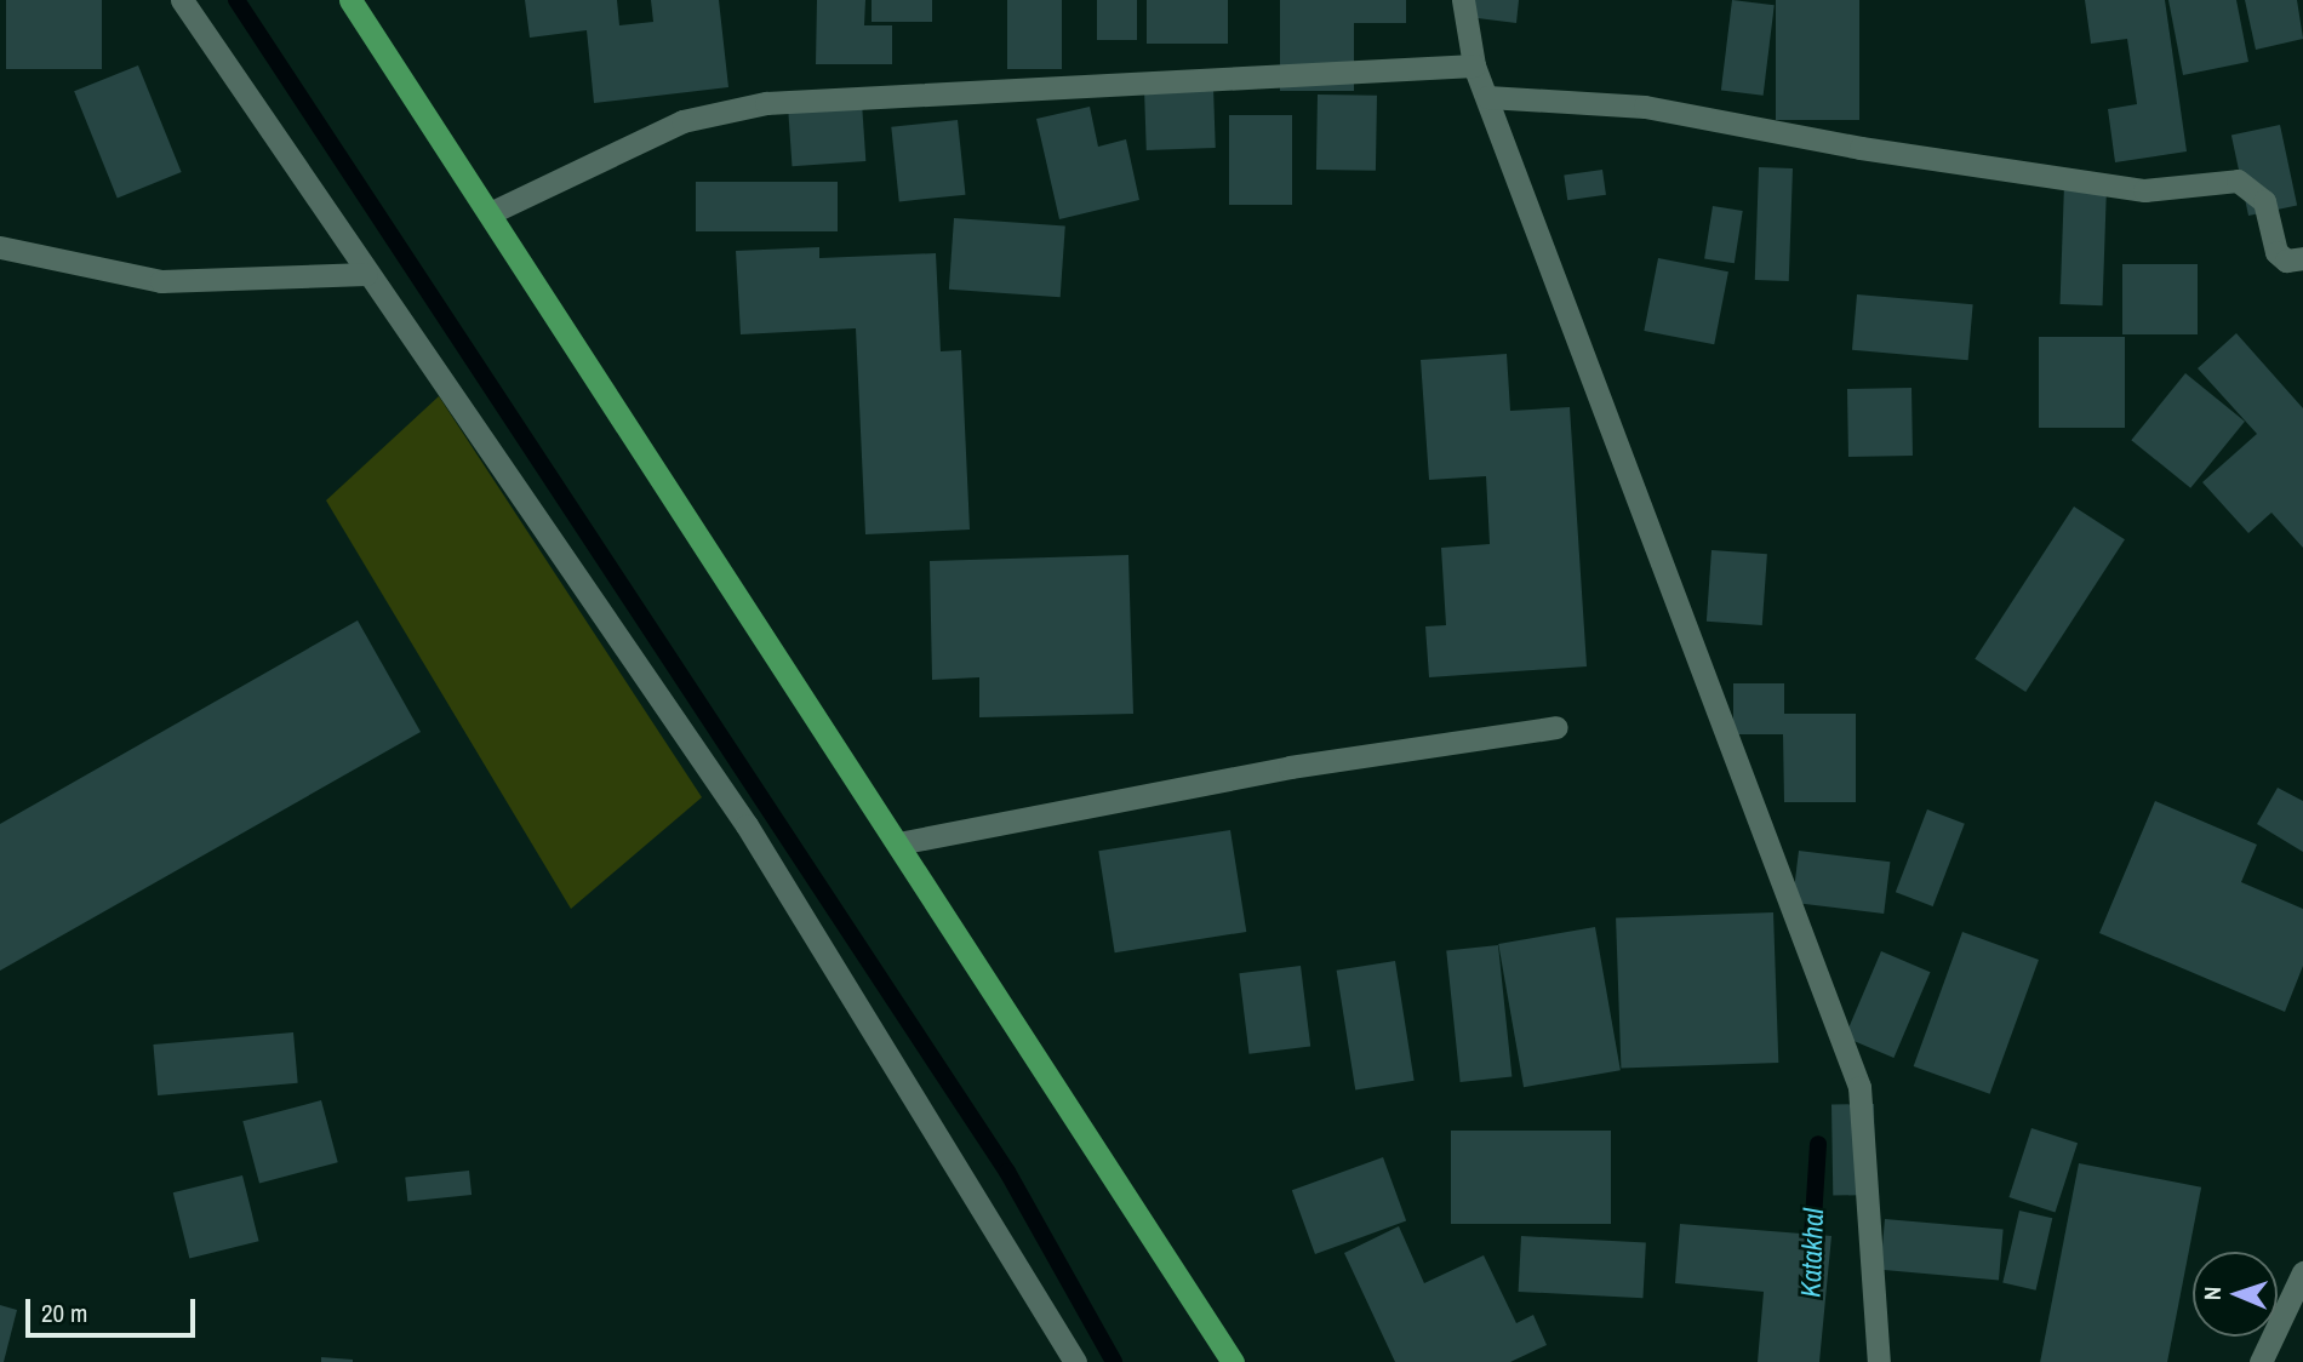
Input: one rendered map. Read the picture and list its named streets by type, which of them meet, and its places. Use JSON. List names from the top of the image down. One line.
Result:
{"water":["Katakhal"],"scale_bar":"20 m","north":"left"}
